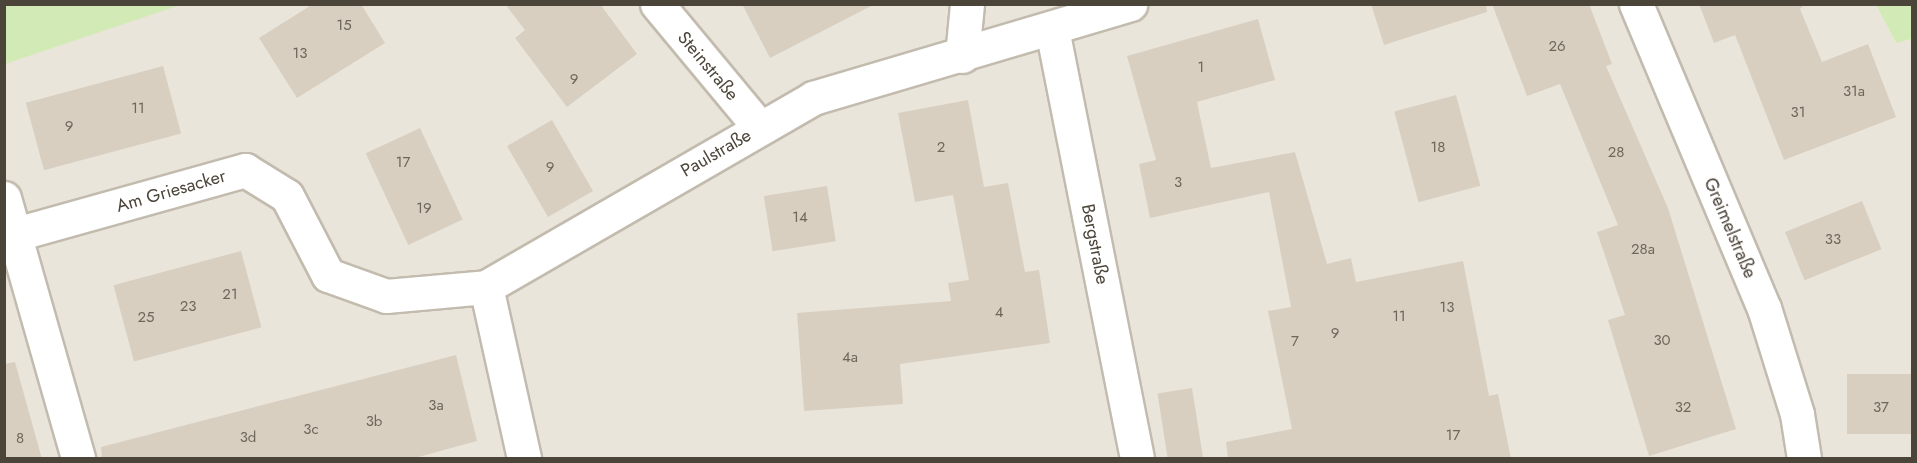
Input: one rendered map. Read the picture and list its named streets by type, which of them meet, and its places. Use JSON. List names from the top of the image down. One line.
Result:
{"streets":{"street":["Steinstraße","Paulstraße","Am Griesacker","Greimelstraße","Bergstraße"]},"crossings":[["Steinstraße","Paulstraße"],["Paulstraße","Am Griesacker"],["Paulstraße","Bergstraße"]],"house_numbers":["15","26","13","1","9","31a","11","31","9","2","18","28","17","9","3","19","14","33","28a","21","23","13","4","11","25","9","30","7","4a","3a","32","37","3b","3c","17","3d","8"]}
